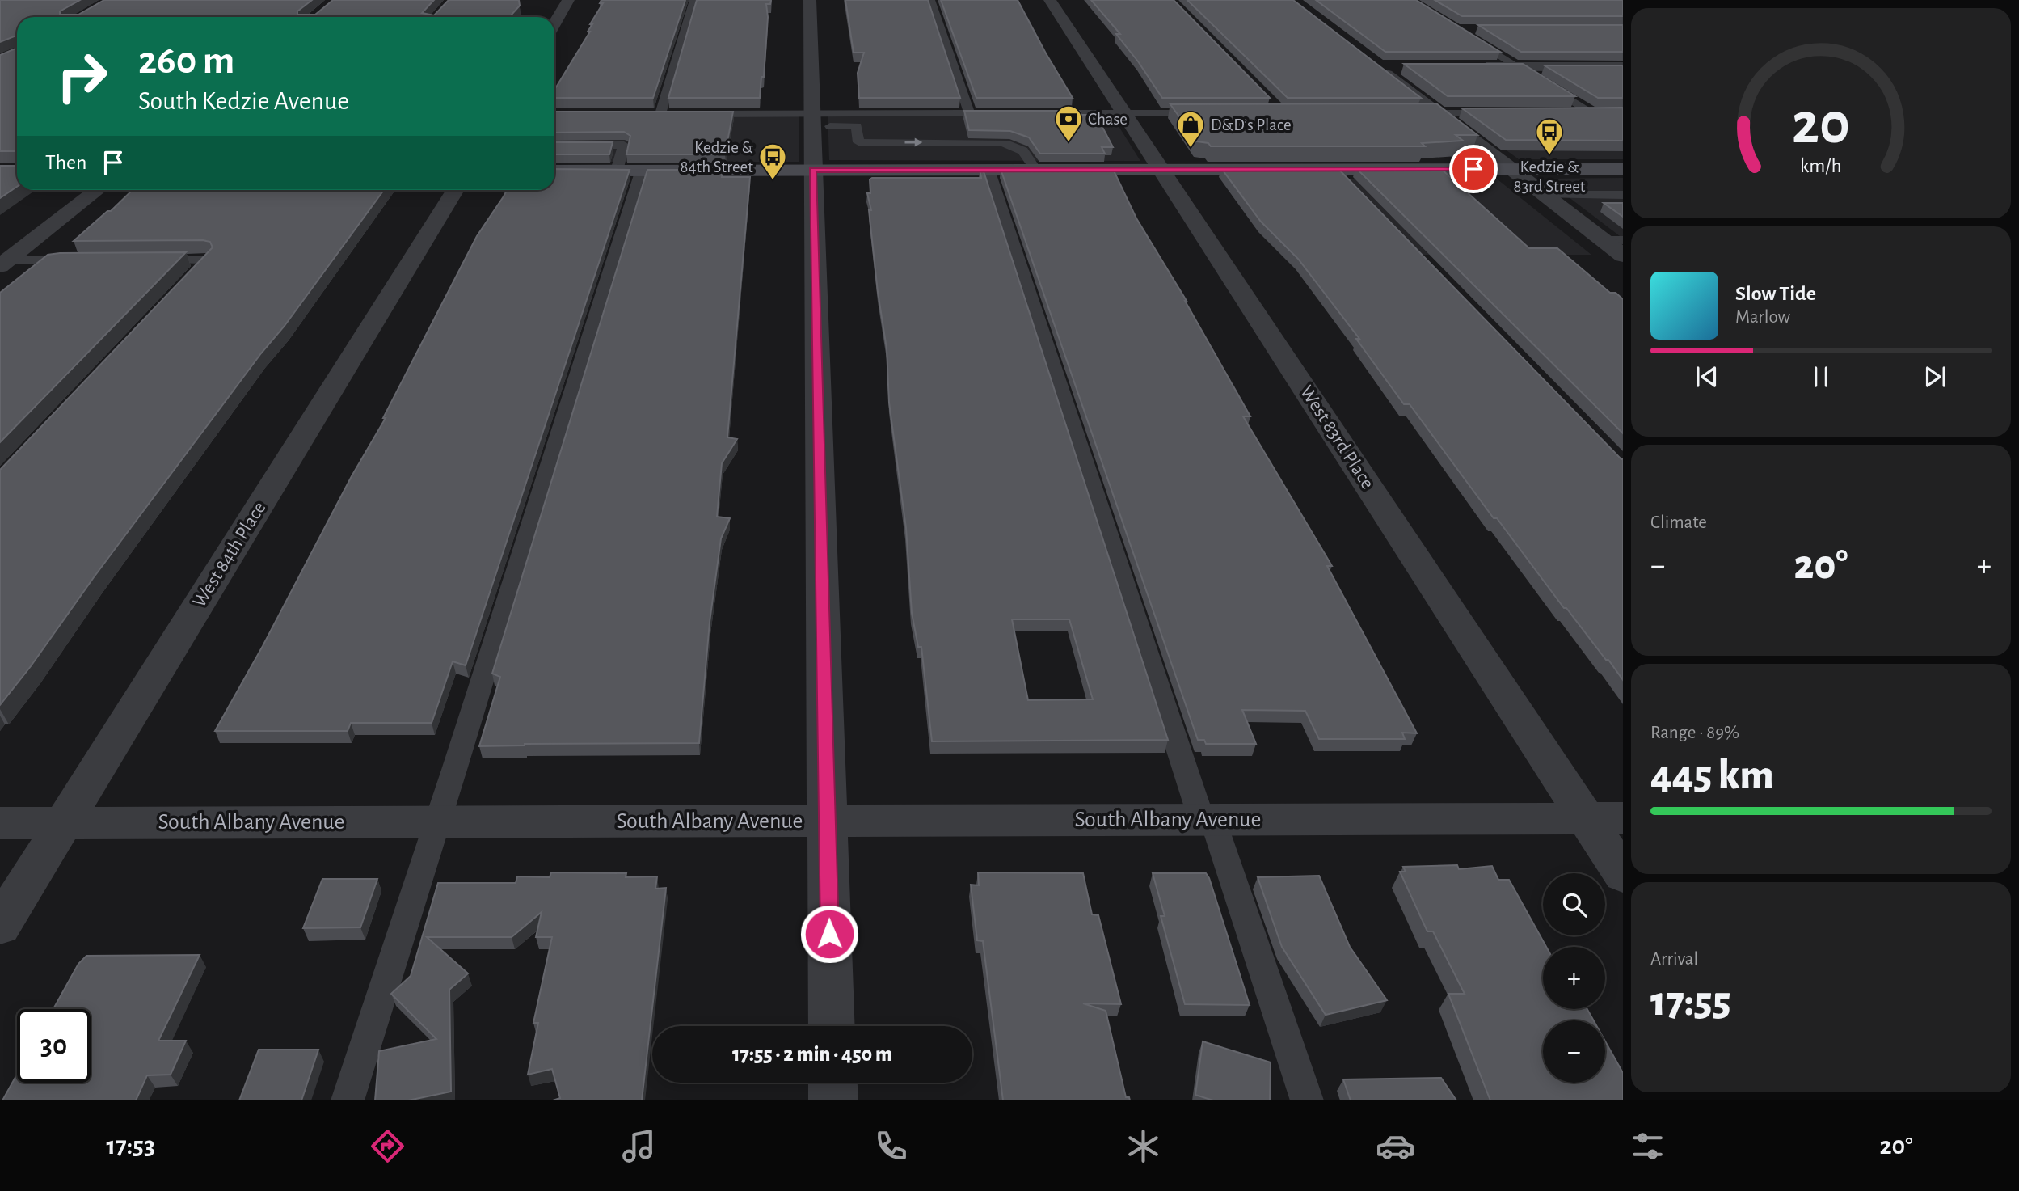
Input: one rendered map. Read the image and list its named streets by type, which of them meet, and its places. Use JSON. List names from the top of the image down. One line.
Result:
{"streets":{"street":["West 83rd Place","West 84th Place","South Albany Avenue"]},"crossings":[["West 83rd Place","South Albany Avenue"],["West 84th Place","South Albany Avenue"]],"places":{"bank":["Chase"],"shop":["D&D’s Place"],"bus stop":["Kedzie & 83rd Street","Kedzie & 84th Street"]},"page":{"turn":["260 m","South Kedzie Avenue"],"then":"Then","song":["Slow Tide","Marlow"],"tile":["Climate",["Range · 89%","445 km"],["Arrival","17:55"]],"heat":["−","20°","+"],"map_buttons":["+","−"],"limit":"30","trip":"17:55 · 2 min · 450 m","tabs":["17:53","20°"],"gauge":["20","km/h"]}}
